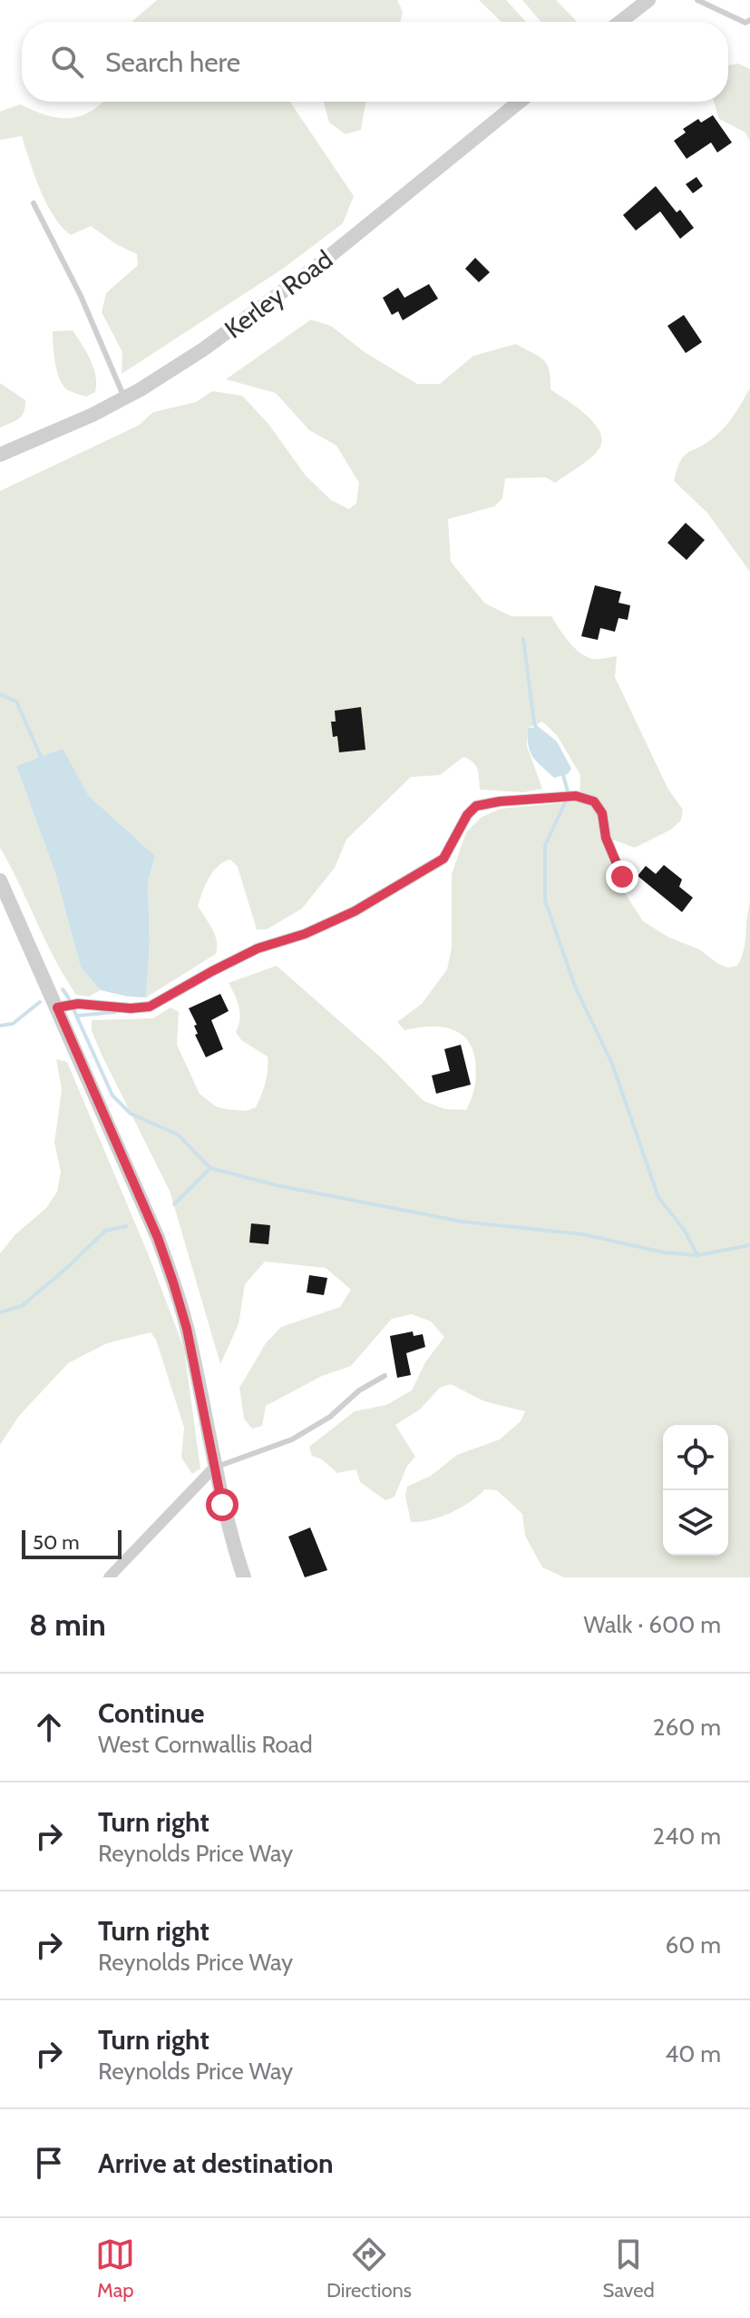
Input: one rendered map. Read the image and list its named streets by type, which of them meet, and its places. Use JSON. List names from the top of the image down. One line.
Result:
{"streets":{"street":["Kerley Road"]},"scale_bar":"50 m","page":{"search":"Search here","scale":"50 m","heading":["8 min","Walk · 600 m"],"list":[["Continue","West Cornwallis Road","260 m"],["Turn right","Reynolds Price Way","240 m"],["Turn right","Reynolds Price Way","60 m"],["Turn right","Reynolds Price Way","40 m"],"Arrive at destination"],"nav":["Map","Directions","Saved"]}}
